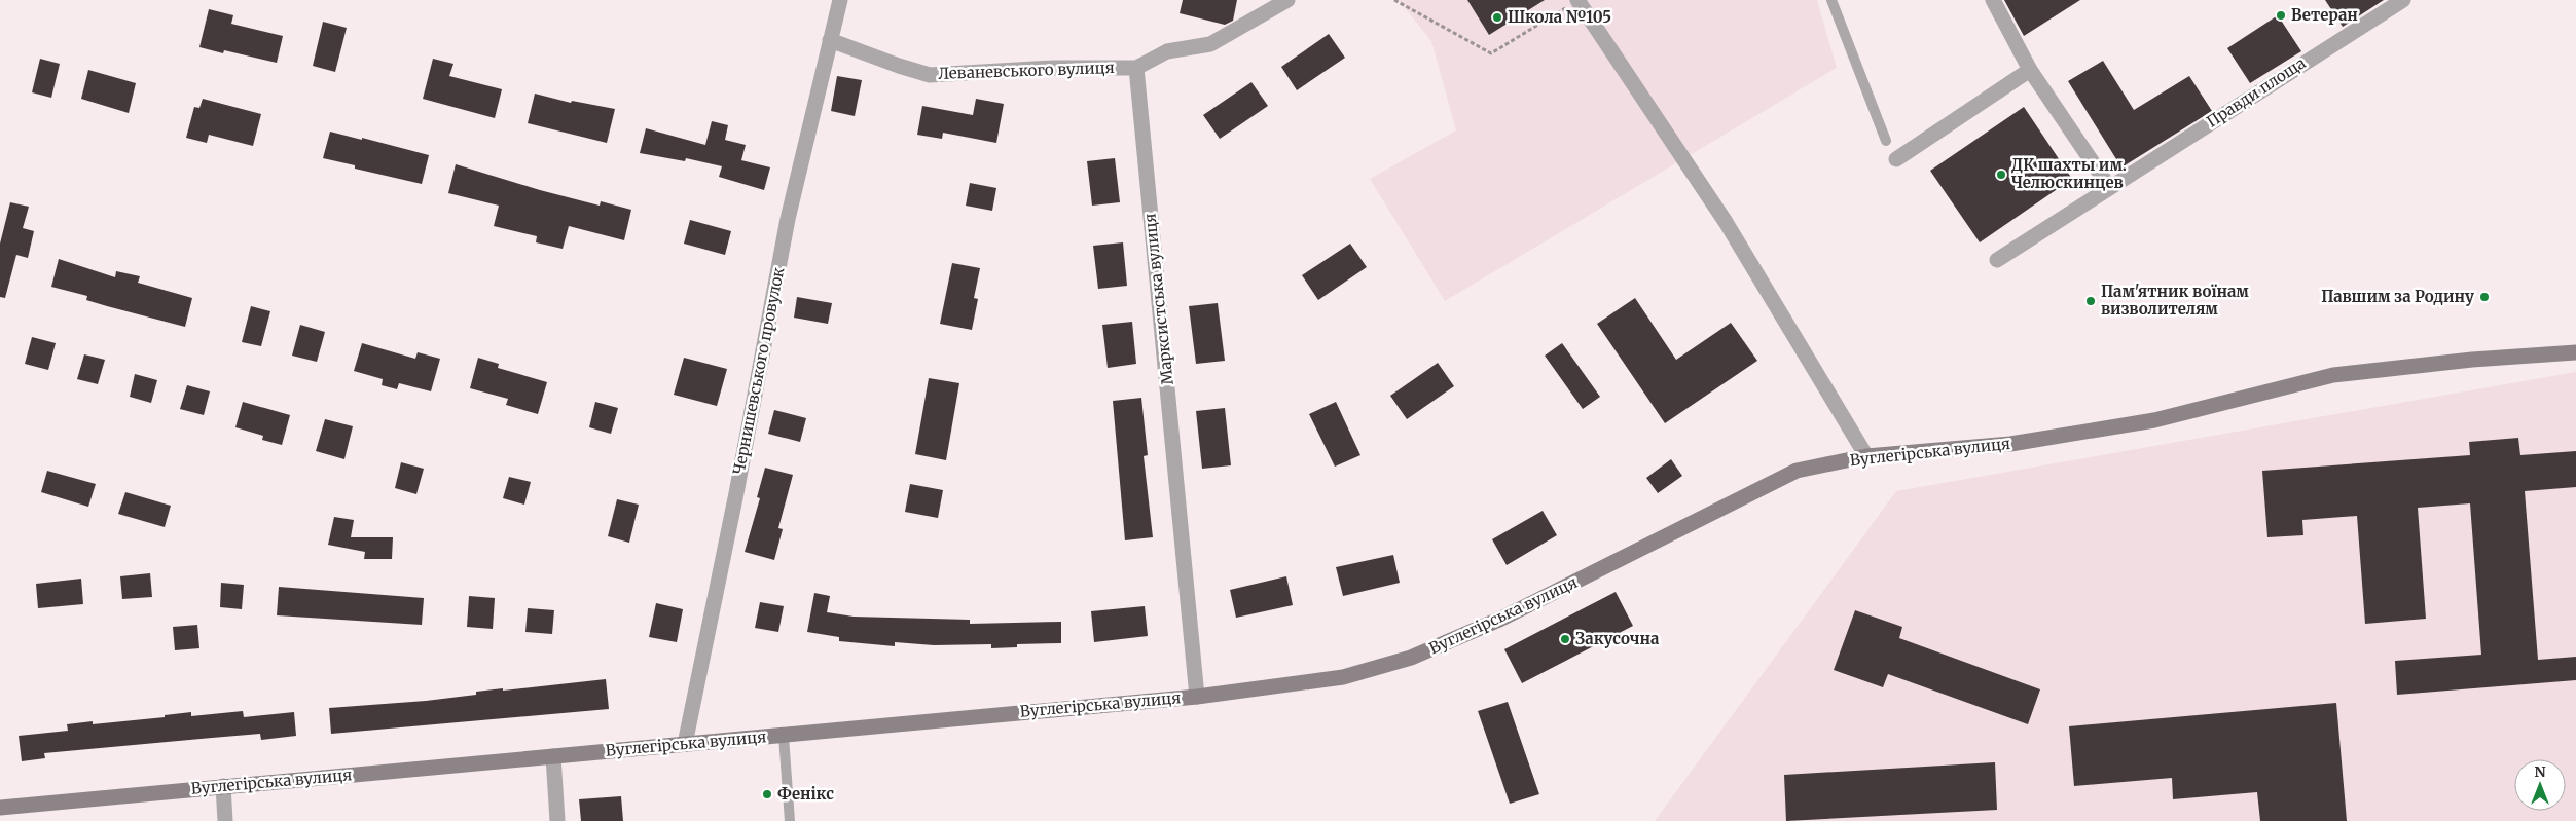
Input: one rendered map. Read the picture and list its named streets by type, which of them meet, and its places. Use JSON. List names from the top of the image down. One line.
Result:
{"streets":{"street":["Леваневського вулиця","Правди площа","Марксистська вулиця","Чернишевського провулок","Вуглегірська вулиця"]},"crossings":[["Леваневського вулиця","Марксистська вулиця"],["Леваневського вулиця","Чернишевського провулок"],["Марксистська вулиця","Вуглегірська вулиця"],["Чернишевського провулок","Вуглегірська вулиця"]],"places":["Ветеран","Школа №105","ДК шахты им. Челюскинцев","Павшим за Родину","Пам'ятник воїнам визволителям","Закусочна","Фенікс"],"north":"top"}
